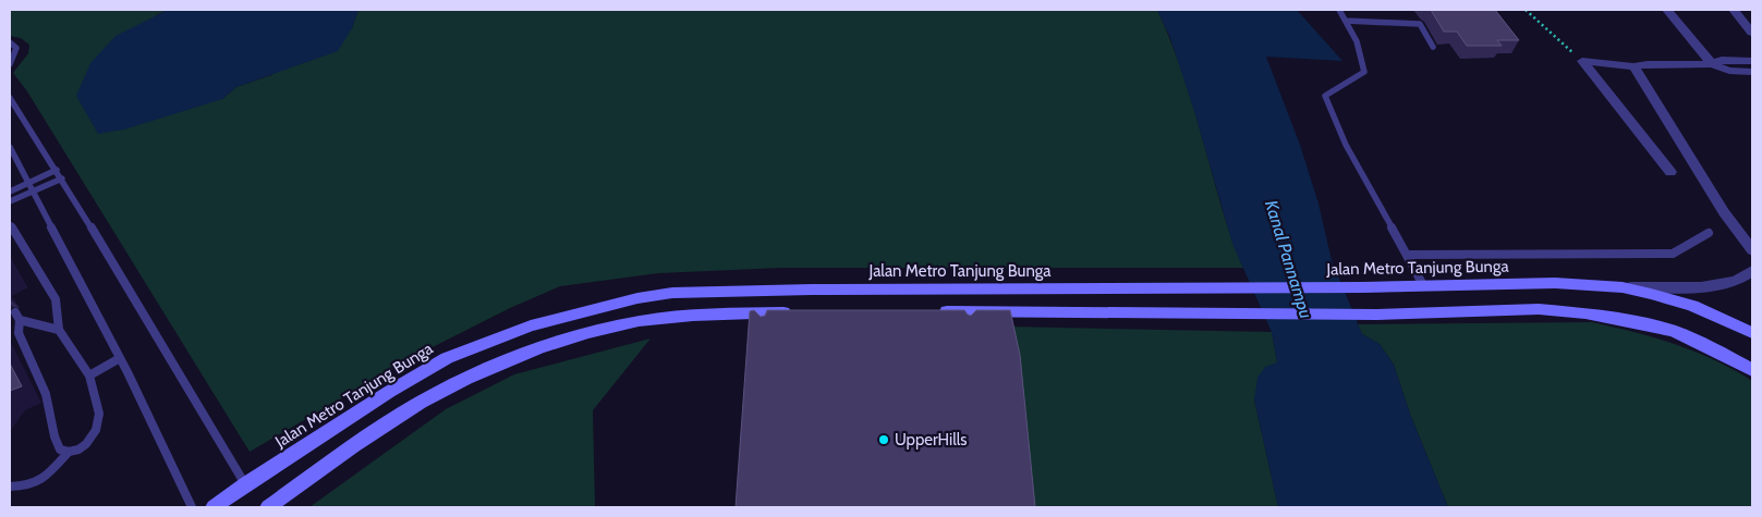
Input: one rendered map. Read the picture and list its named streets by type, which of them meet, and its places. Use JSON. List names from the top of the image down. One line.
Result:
{"streets":{"main road":["Jalan Metro Tanjung Bunga"]},"water":["Kanal Pannampu"],"places":["UpperHills"]}
